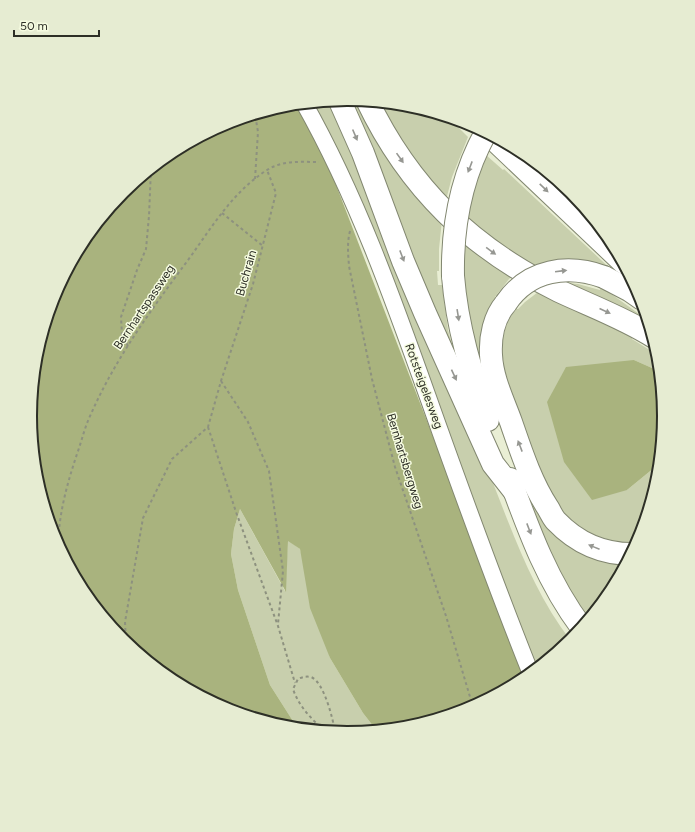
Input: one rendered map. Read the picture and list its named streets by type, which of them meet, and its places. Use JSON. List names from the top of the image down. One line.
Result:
{"streets":{"lane":["Rotsteigelesweg"],"path":["Buchrain","Bernhartspassweg","Bernhartsbergweg"]},"crossings":[["Buchrain","Bernhartspassweg"],["Bernhartspassweg","Rotsteigelesweg"],["Rotsteigelesweg","Bernhartsbergweg"]],"scale_bar":"50 m"}
